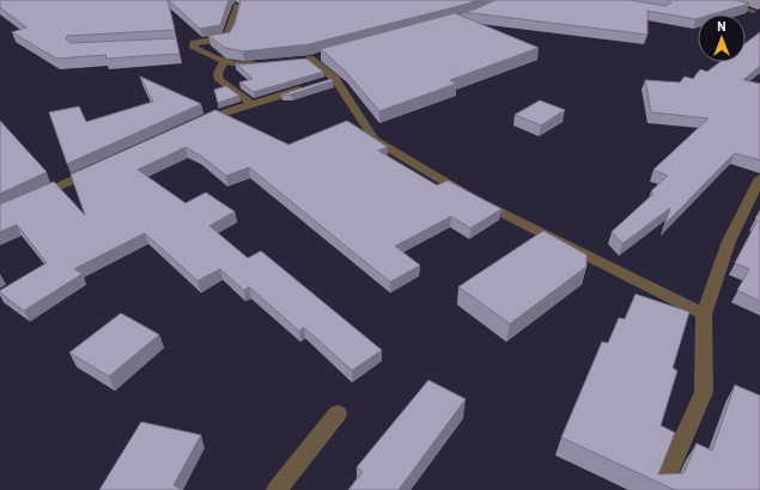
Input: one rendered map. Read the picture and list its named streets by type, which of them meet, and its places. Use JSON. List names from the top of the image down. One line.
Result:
{"north":"top"}
